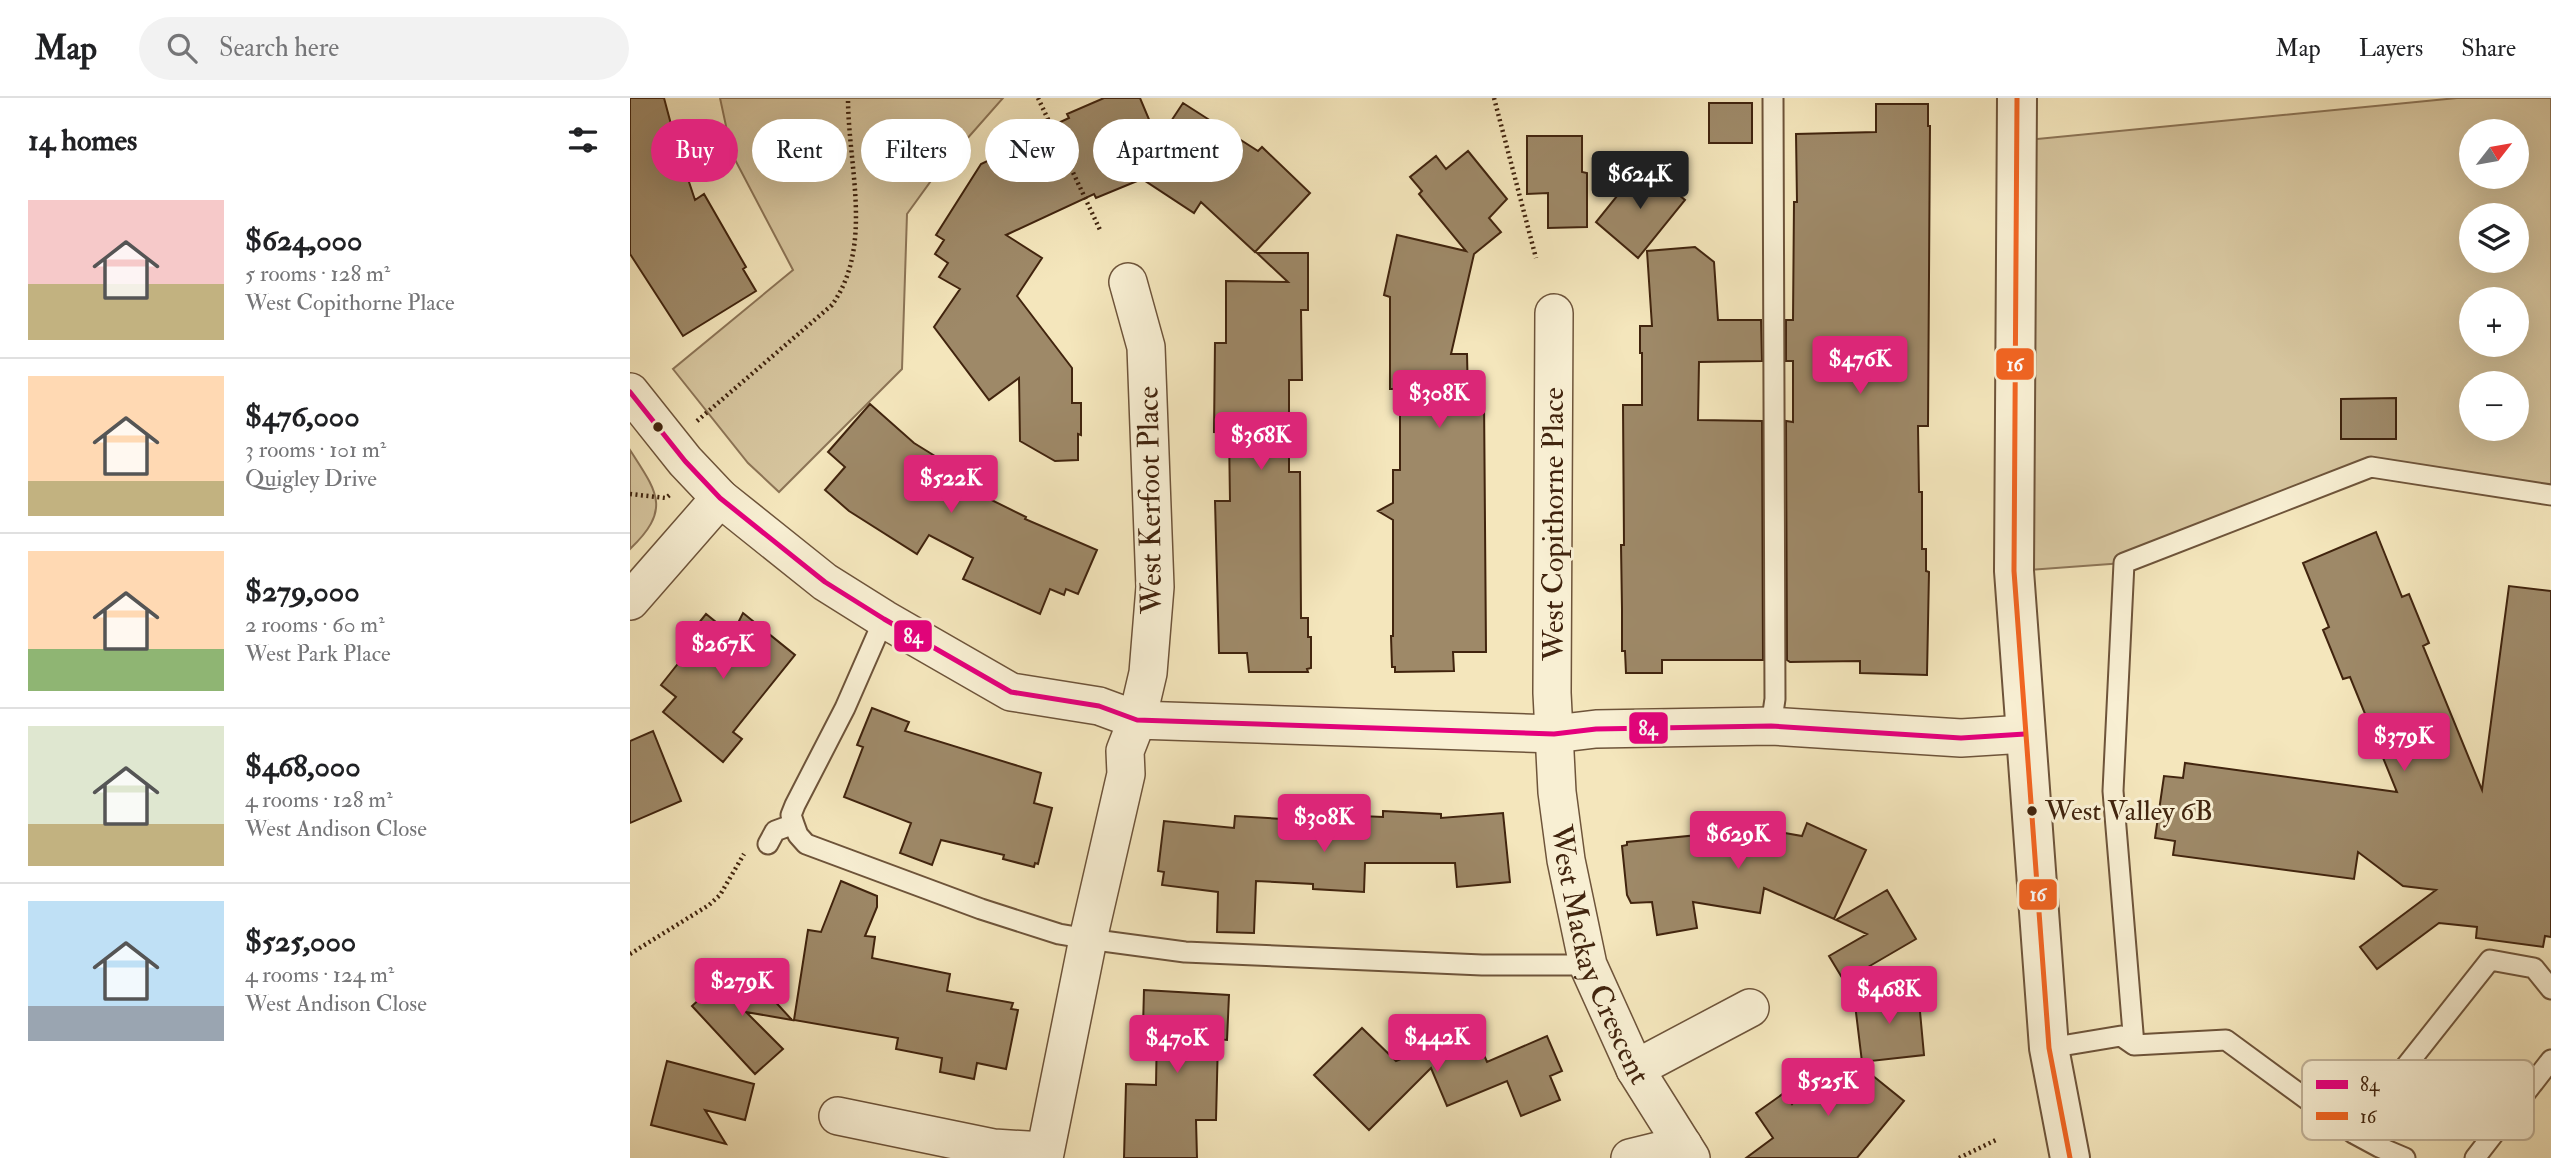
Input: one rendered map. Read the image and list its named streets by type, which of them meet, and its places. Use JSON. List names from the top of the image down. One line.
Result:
{"streets":{"street":["West Kerfoot Place","West Copithorne Place","West Mackay Crescent"]},"crossings":[["West Copithorne Place","West Mackay Crescent"]],"places":["West Valley 6B"],"lines":["transit line 16","transit line 84"],"legend":["84","16"],"north":"top right","page":{"header":"Map","search":"Search here","nav":["Map","Layers","Share"],"heading":"14 homes","map_buttons":["+","−"],"chip":["Buy","Rent","Filters","New","Apartment"],"price":["$624K","$476K","$308K","$368K","$522K","$267K","$379K","$308K","$629K","$279K","$468K","$442K","$470K","$525K"],"list":[{"name":"$624,000","note":"5 rooms · 128 m² · West Copithorne Place"},{"name":"$476,000","note":"3 rooms · 101 m² · Quigley Drive"},{"name":"$279,000","note":"2 rooms · 60 m² · West Park Place"},{"name":"$468,000","note":"4 rooms · 128 m² · West Andison Close"},{"name":"$525,000","note":"4 rooms · 124 m² · West Andison Close"}]}}
